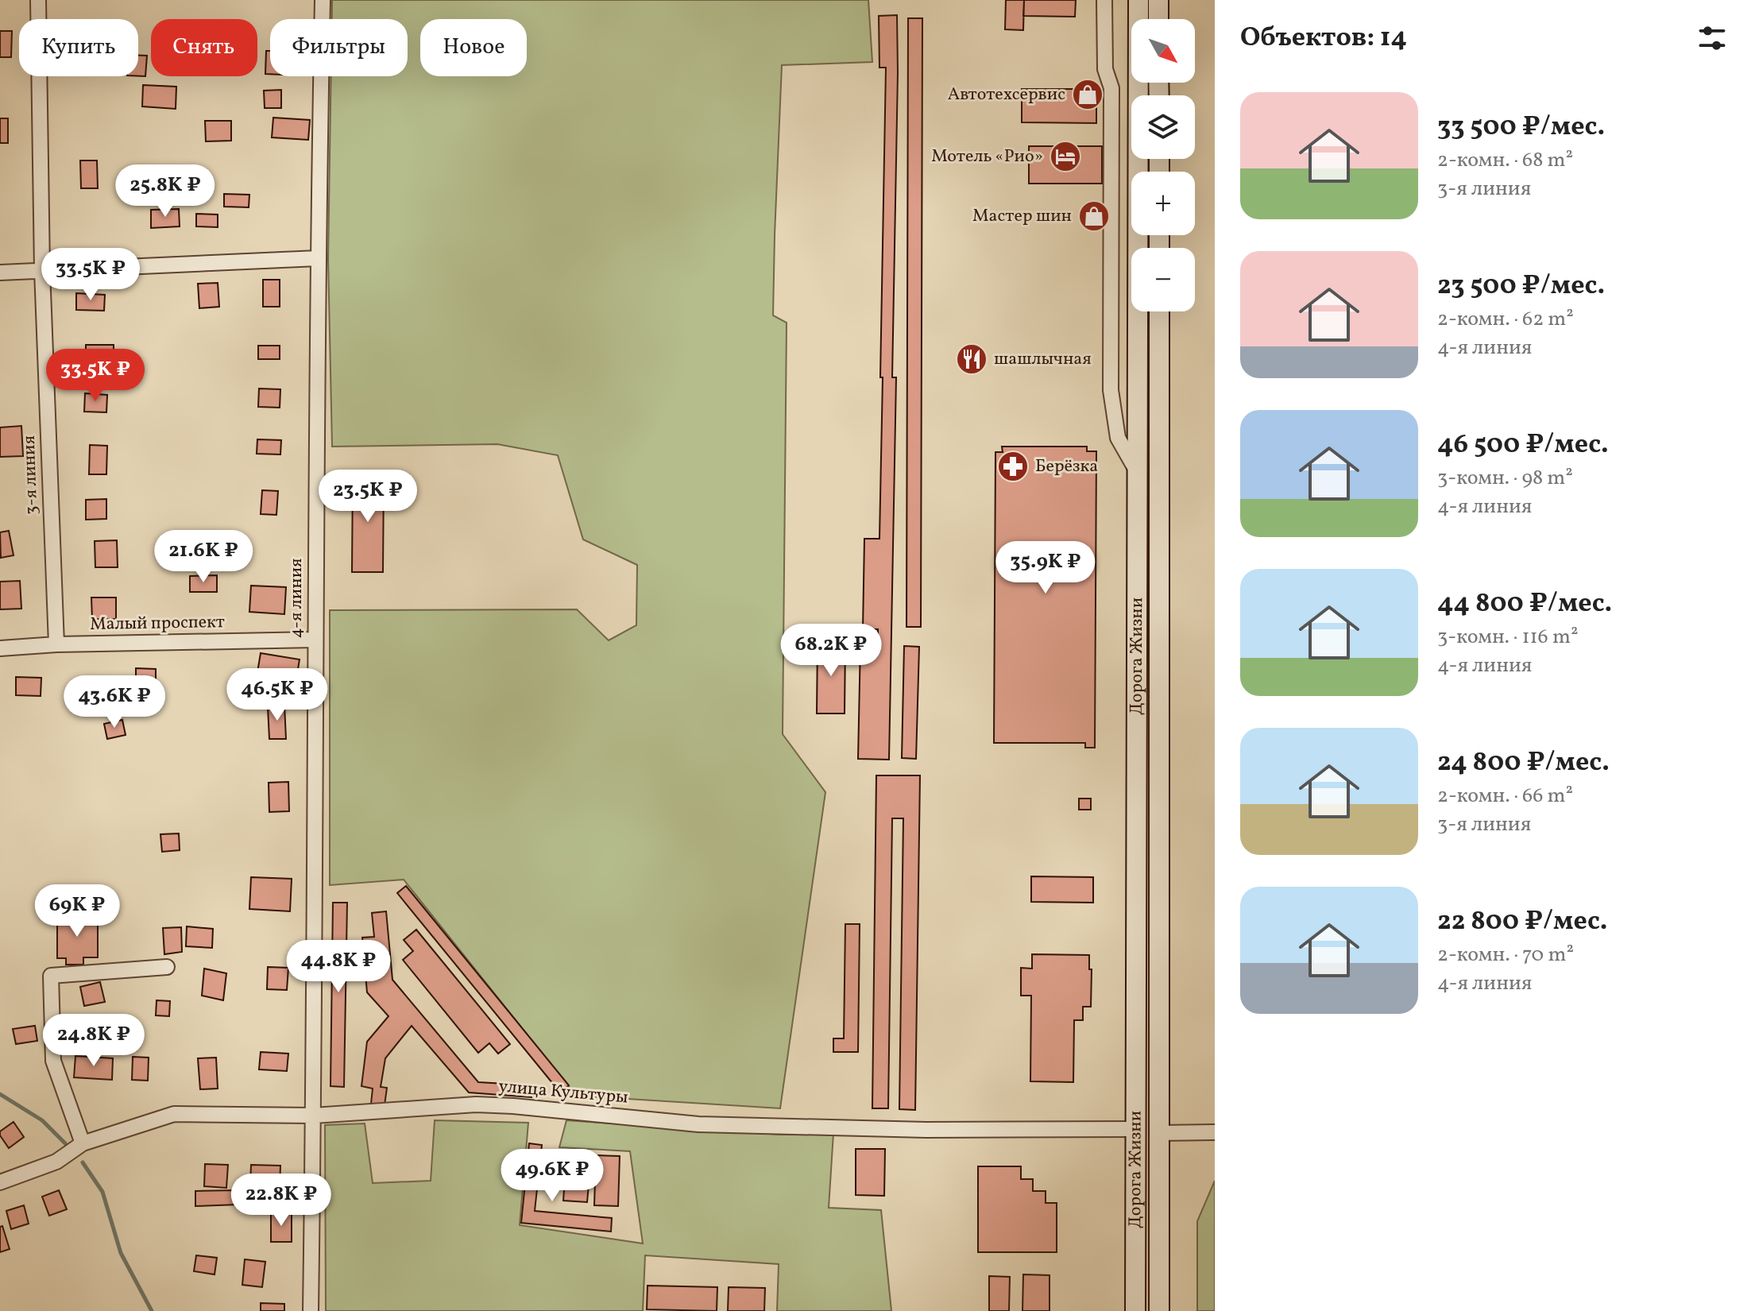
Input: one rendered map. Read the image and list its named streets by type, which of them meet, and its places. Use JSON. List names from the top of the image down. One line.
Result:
{"streets":{"main road":["Дорога Жизни"],"street":["3-я линия","4-я линия","Малый проспект","улица Культуры"]},"crossings":[["3-я линия","Малый проспект"],["4-я линия","Малый проспект"],["4-я линия","улица Культуры"],["Дорога Жизни","улица Культуры"]],"places":{"shop":["Автотехсервис","Мастер шин"],"hotel":["Мотель «Рио»"],"restaurant":["шашлычная"],"pharmacy":["Берёзка"]},"north":"bottom right","page":{"heading":"Объектов: 14","map_buttons":["+","−"],"chip":["Купить","Снять","Фильтры","Новое"],"list":[{"name":"33 500 ₽/мес.","note":"2-комн. · 68 m² · 3-я линия"},{"name":"23 500 ₽/мес.","note":"2-комн. · 62 m² · 4-я линия"},{"name":"46 500 ₽/мес.","note":"3-комн. · 98 m² · 4-я линия"},{"name":"44 800 ₽/мес.","note":"3-комн. · 116 m² · 4-я линия"},{"name":"24 800 ₽/мес.","note":"2-комн. · 66 m² · 3-я линия"},{"name":"22 800 ₽/мес.","note":"2-комн. · 70 m² · 4-я линия"}],"price":["25.8K ₽","33.5K ₽","33.5K ₽","23.5K ₽","21.6K ₽","35.9K ₽","68.2K ₽","46.5K ₽","43.6K ₽","69K ₽","44.8K ₽","24.8K ₽","49.6K ₽","22.8K ₽"]}}
